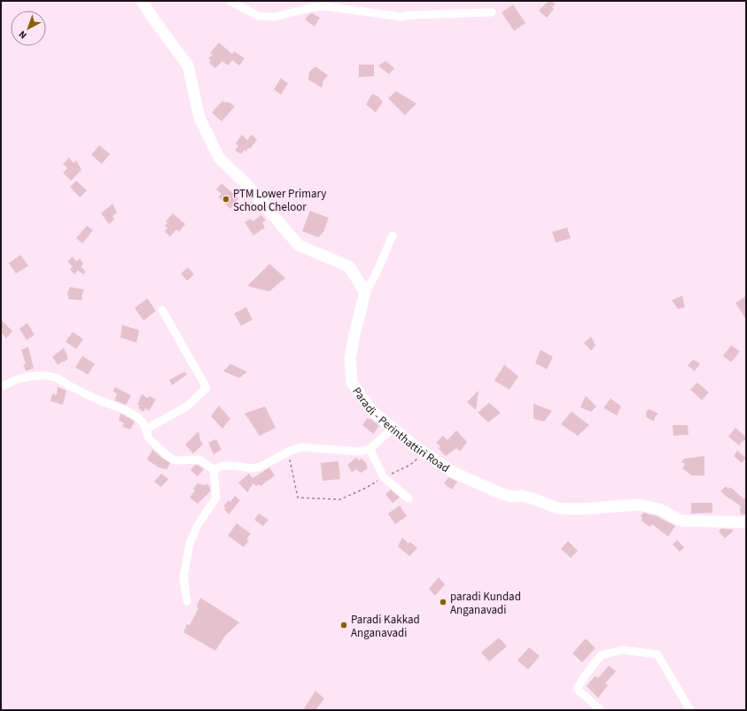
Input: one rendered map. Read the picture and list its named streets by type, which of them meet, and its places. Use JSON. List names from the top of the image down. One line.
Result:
{"streets":{"main road":["Paradi - Perinthattiri Road"]},"places":["PTM Lower Primary School Cheloor","paradi Kundad Anganavadi","Paradi Kakkad Anganavadi"],"north":"bottom left"}
